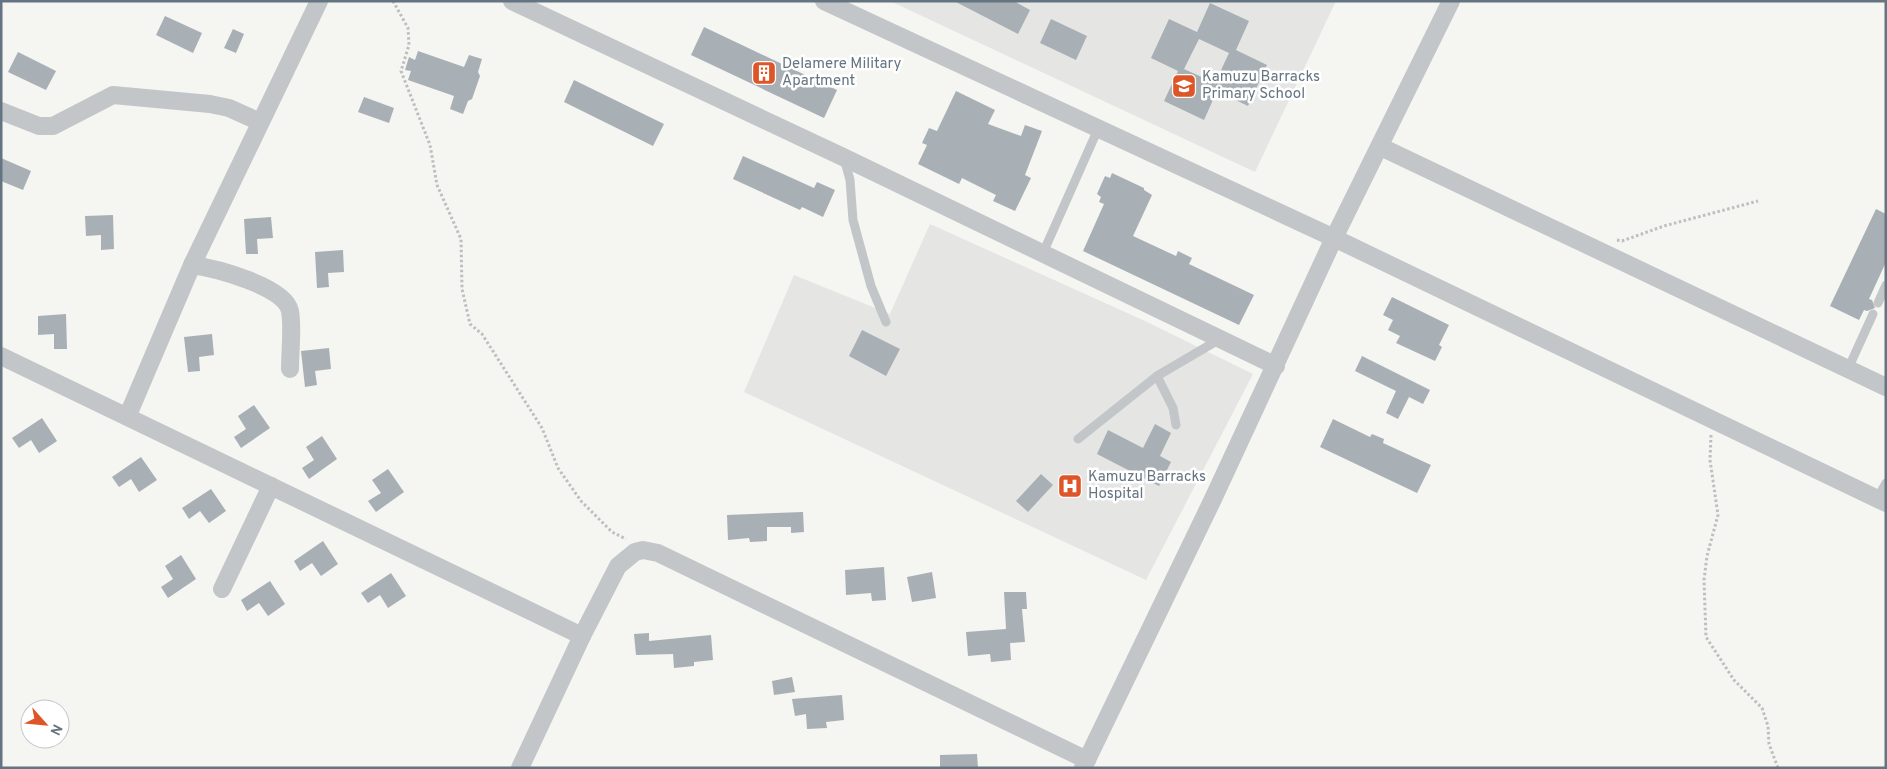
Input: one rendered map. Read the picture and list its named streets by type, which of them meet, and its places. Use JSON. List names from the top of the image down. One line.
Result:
{"places":{"building":["Delamere Military Apartment"],"school or university":["Kamuzu Barracks Primary School"],"hospital":["Kamuzu Barracks Hospital"]},"north":"bottom right"}
